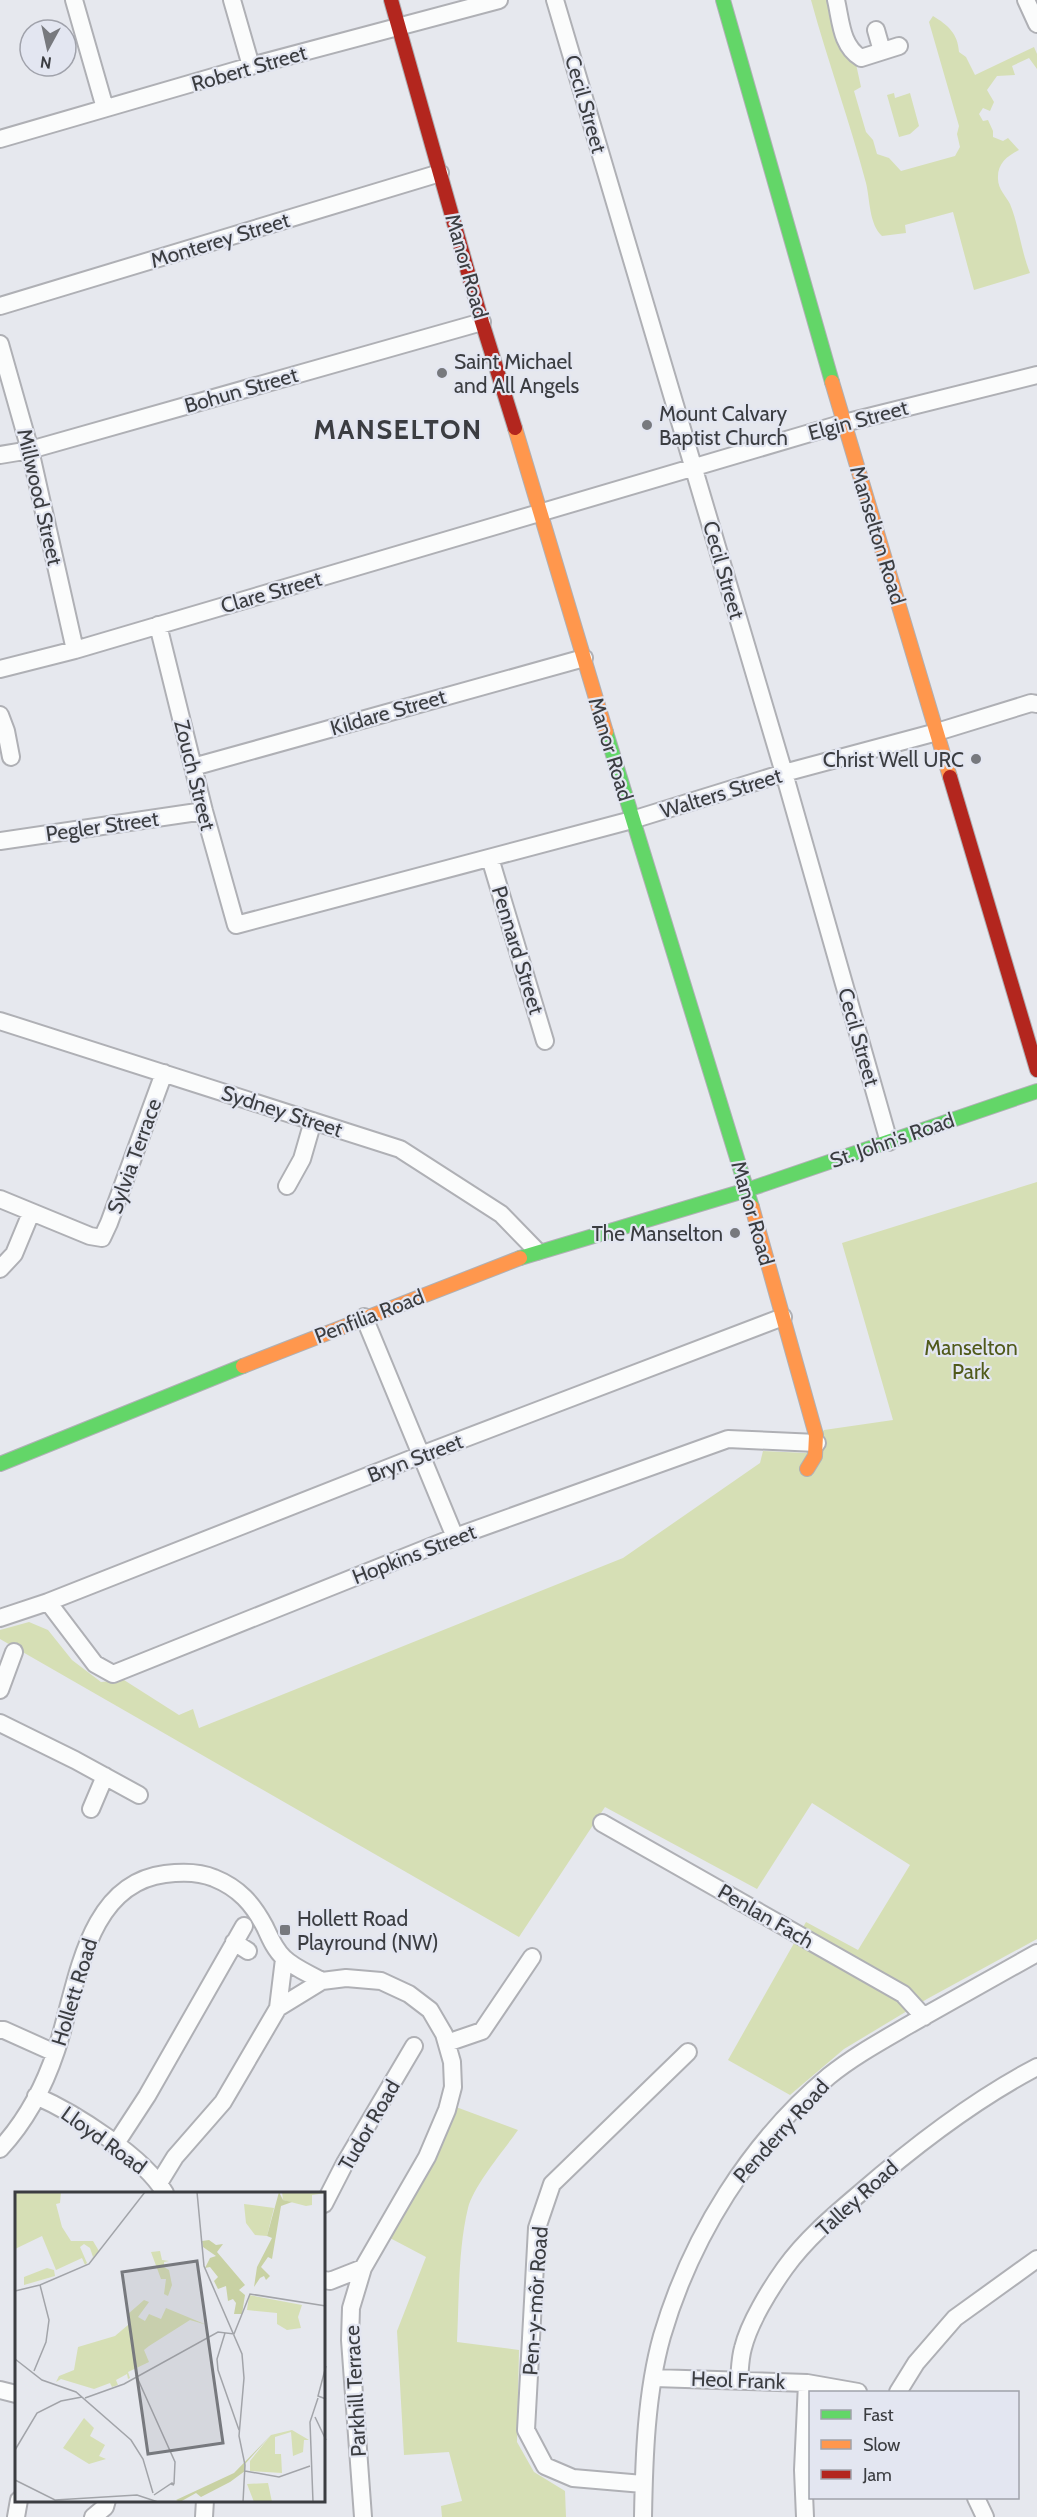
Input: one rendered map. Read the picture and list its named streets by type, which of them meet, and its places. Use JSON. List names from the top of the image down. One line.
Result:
{"streets":{"street":["Robert Street","Cecil Street","Monterey Street","Manor Road","Bohun Street","Elgin Street","Millwood Street","Manselton Road","Clare Street","Kildare Street","Zouch Street","Walters Street","Pegler Street","Pennard Street","Sydney Street","St. John's Road","Sylvia Terrace","Penfilia Road","Bryn Street","Hopkins Street","Penlan Fach","Hollett Road","Tudor Road","Penderry Road","Lloyd Road","Talley Road","Pen-y-môr Road","Heol Frank","Parkhill Terrace"]},"crossings":[["Robert Street","Manor Road"],["Cecil Street","Elgin Street"],["Cecil Street","Walters Street"],["Cecil Street","St. John's Road"],["Monterey Street","Manor Road"],["Manor Road","Bohun Street"],["Manor Road","Elgin Street"],["Manor Road","Clare Street"],["Manor Road","Kildare Street"],["Manor Road","Walters Street"],["Manor Road","St. John's Road"],["Manor Road","Penfilia Road"],["Manor Road","Bryn Street"],["Manor Road","Hopkins Street"],["Bohun Street","Millwood Street"],["Elgin Street","Manselton Road"],["Elgin Street","Clare Street"],["Millwood Street","Clare Street"],["Manselton Road","Walters Street"],["Clare Street","Zouch Street"],["Kildare Street","Zouch Street"],["Zouch Street","Walters Street"],["Zouch Street","Pegler Street"],["Walters Street","Pennard Street"],["Sydney Street","Sylvia Terrace"],["Sydney Street","Penfilia Road"],["St. John's Road","Penfilia Road"],["Bryn Street","Hopkins Street"],["Penlan Fach","Penderry Road"],["Hollett Road","Lloyd Road"],["Penderry Road","Pen-y-môr Road"],["Penderry Road","Heol Frank"],["Talley Road","Heol Frank"]],"districts":["MANSELTON"],"parks":["Manselton Park"],"places":{"other":["Saint Michael and All Angels","Mount Calvary Baptist Church","Christ Well URC","The Manselton"],"transit":["Hollett Road Playround (NW)"]},"legend":["Fast","Slow","Jam"],"north":"bottom"}
